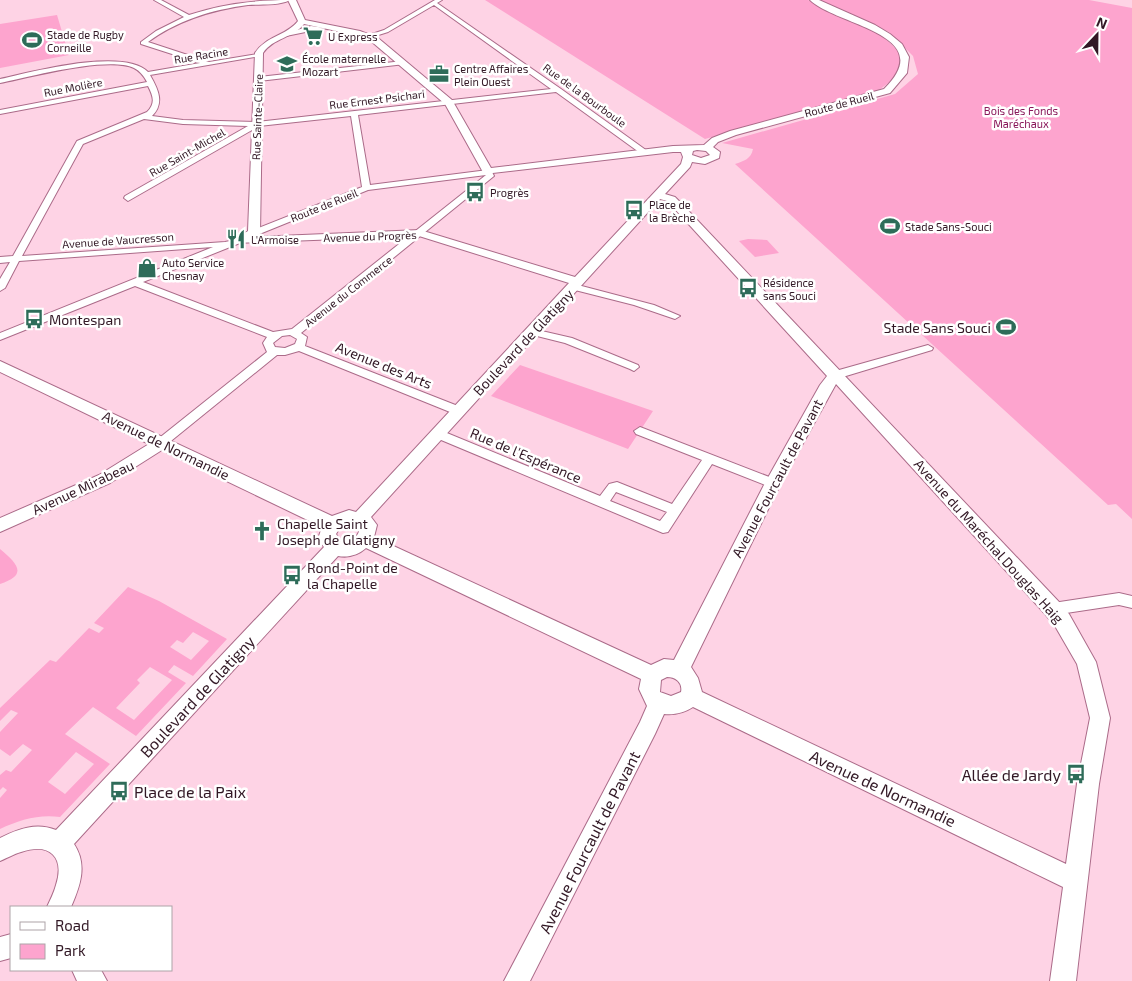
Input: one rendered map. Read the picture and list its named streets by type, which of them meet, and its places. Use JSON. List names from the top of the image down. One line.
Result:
{"streets":{"street":["Rue Racine","Rue Molière","Rue de la Bourboule","Rue Ernest Psichari","Route de Rueil","Rue Sainte-Claire","Rue Saint-Michel","Avenue du Progrès","Avenue de Vaucresson","Avenue du Commerce","Boulevard de Glatigny","Avenue des Arts","Avenue de Normandie","Rue de l'Espérance","Avenue Fourcault de Pavant","Avenue Mirabeau","Avenue du Maréchal Douglas Haig"]},"crossings":[["Rue Racine","Rue Sainte-Claire"],["Rue de la Bourboule","Rue Ernest Psichari"],["Rue de la Bourboule","Route de Rueil"],["Rue Ernest Psichari","Rue Sainte-Claire"],["Rue Ernest Psichari","Rue Saint-Michel"],["Route de Rueil","Rue Sainte-Claire"],["Route de Rueil","Avenue du Progrès"],["Route de Rueil","Avenue de Vaucresson"],["Route de Rueil","Avenue du Commerce"],["Route de Rueil","Boulevard de Glatigny"],["Rue Sainte-Claire","Rue Saint-Michel"],["Rue Sainte-Claire","Avenue du Progrès"],["Rue Sainte-Claire","Avenue de Vaucresson"],["Avenue du Progrès","Avenue de Vaucresson"],["Avenue du Progrès","Avenue du Commerce"],["Avenue du Progrès","Boulevard de Glatigny"],["Avenue du Commerce","Avenue des Arts"],["Boulevard de Glatigny","Avenue des Arts"],["Boulevard de Glatigny","Avenue de Normandie"],["Boulevard de Glatigny","Rue de l'Espérance"],["Boulevard de Glatigny","Avenue du Maréchal Douglas Haig"],["Avenue de Normandie","Avenue Fourcault de Pavant"],["Avenue de Normandie","Avenue Mirabeau"],["Avenue de Normandie","Avenue du Maréchal Douglas Haig"],["Avenue Fourcault de Pavant","Avenue du Maréchal Douglas Haig"]],"parks":["Bois des Fonds Maréchaux"],"places":{"supermarket":["U Express"],"sports":["Stade de Rugby Corneille","Stade Sans-Souci","Stade Sans Souci"],"school or university":["École maternelle Mozart"],"office":["Centre Affaires Plein Ouest"],"bus stop":["Progrès","Place de la Brèche","Résidence sans Souci","Montespan","Rond-Point de la Chapelle","Allée de Jardy","Place de la Paix"],"restaurant":["L'Armoise"],"shop":["Auto Service Chesnay"],"church":["Chapelle Saint Joseph de Glatigny"]},"legend":["Road","Park"],"north":"top"}
